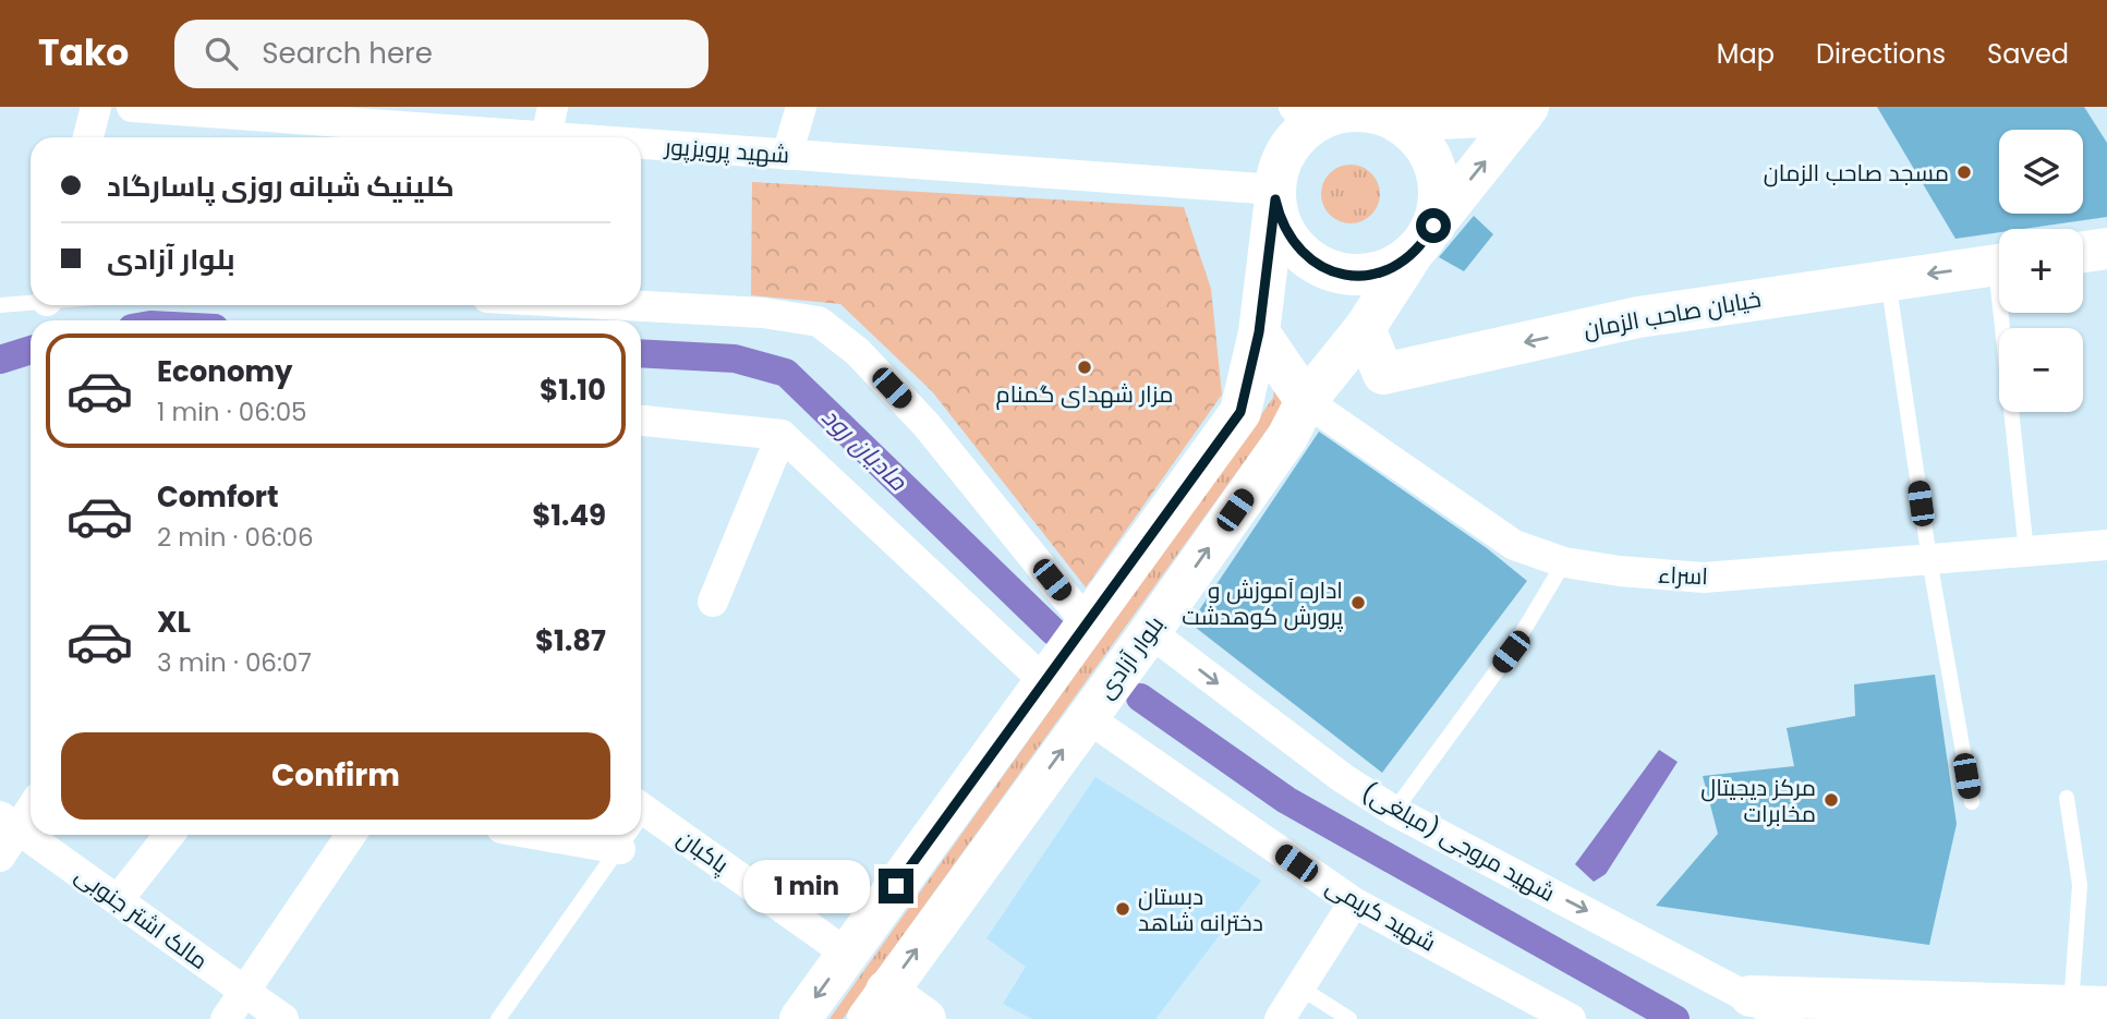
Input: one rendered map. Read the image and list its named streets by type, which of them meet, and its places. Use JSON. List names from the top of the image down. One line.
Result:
{"streets":{"main road":["خیابان صاحب الزمان","بلوار آزادی"],"street":["شهید پرویزپور","اسراء","شهید مروجی (مبلغی)","پاکبان","شهید کریمی","مالک اشتر جنوبی"]},"crossings":[["شهید پرویزپور","بلوار آزادی"],["خیابان صاحب الزمان","بلوار آزادی"],["اسراء","بلوار آزادی"],["بلوار آزادی","شهید مروجی (مبلغی)"],["بلوار آزادی","شهید کریمی"]],"one_way":["خیابان صاحب الزمان","شهید مروجی (مبلغی)"],"water":["مادیان رود"],"places":["مسجد صاحب الزمان","مزار شهدای گمنام","اداره آموزش و پرورش کوهدشت","مرکز دیجیتال مخابرات","دبستان دخترانه شاهد"],"page":{"header":"Tako","search":"Search here","nav":["Map","Directions","Saved"],"map_buttons":["+","−"],"banner":["کلینیک شبانه روزی پاسارگاد","بلوار آزادی"],"list":[{"name":"Economy","note":"1 min · 06:05","value":"$1.10"},{"name":"Comfort","note":"2 min · 06:06","value":"$1.49"},{"name":"XL","note":"3 min · 06:07","value":"$1.87"}],"buttons":"Confirm","bubble":"1 min"}}
